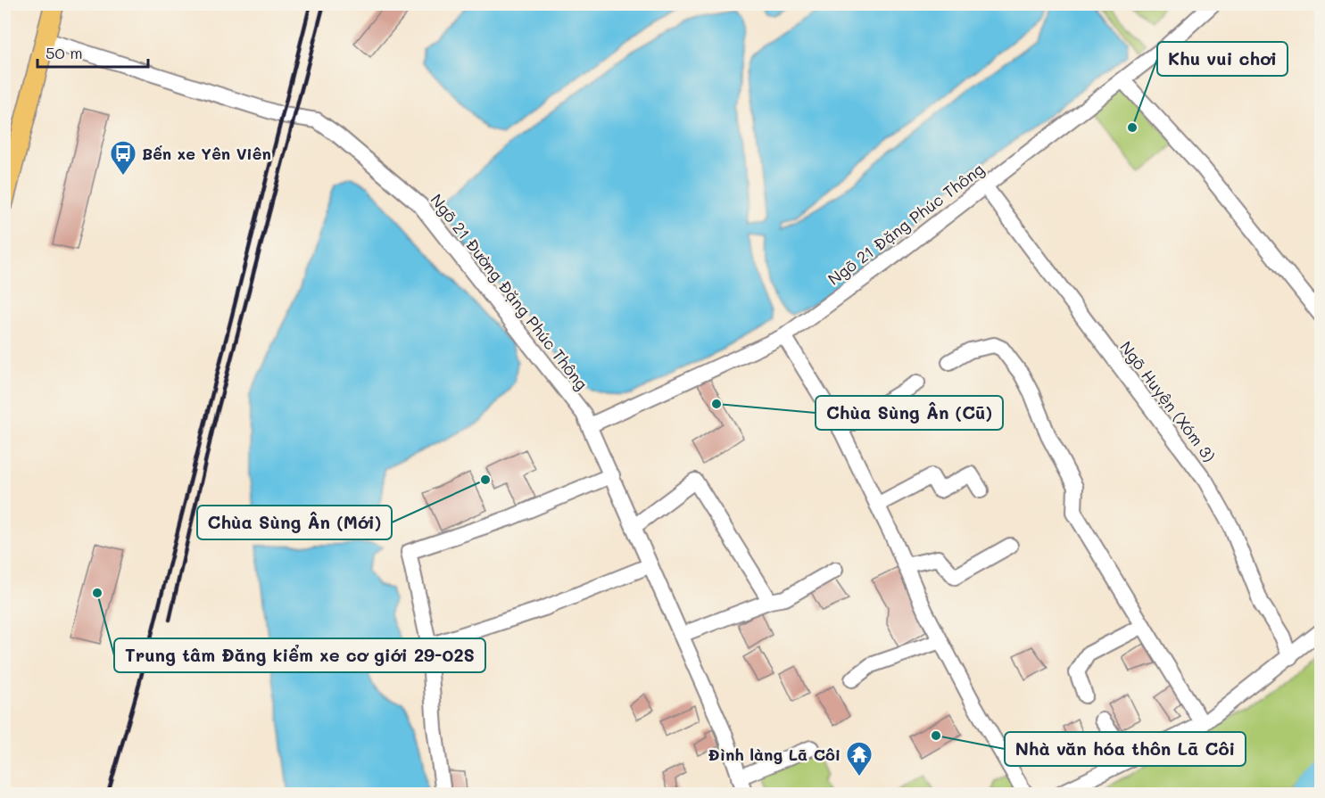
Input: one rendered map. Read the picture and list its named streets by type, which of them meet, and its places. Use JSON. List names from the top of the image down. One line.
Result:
{"streets":{"street":["Ngõ 21 Đặng Phúc Thông","Ngõ 21 Đường Đặng Phúc Thông","Ngõ Huyện (Xóm 3)"]},"crossings":[["Ngõ 21 Đặng Phúc Thông","Ngõ 21 Đường Đặng Phúc Thông"],["Ngõ 21 Đặng Phúc Thông","Ngõ Huyện (Xóm 3)"]],"places":{"other":["Khu vui chơi","Chùa Sùng Ân (Cũ)","Chùa Sùng Ân (Mới)","Trung tâm Đăng kiểm xe cơ giới 29-02S","Nhà văn hóa thôn Lã Côi"],"bus stop":["Bến xe Yên Viên"],"temple":["Đình làng Lã Côi"]},"scale_bar":"50 m"}
